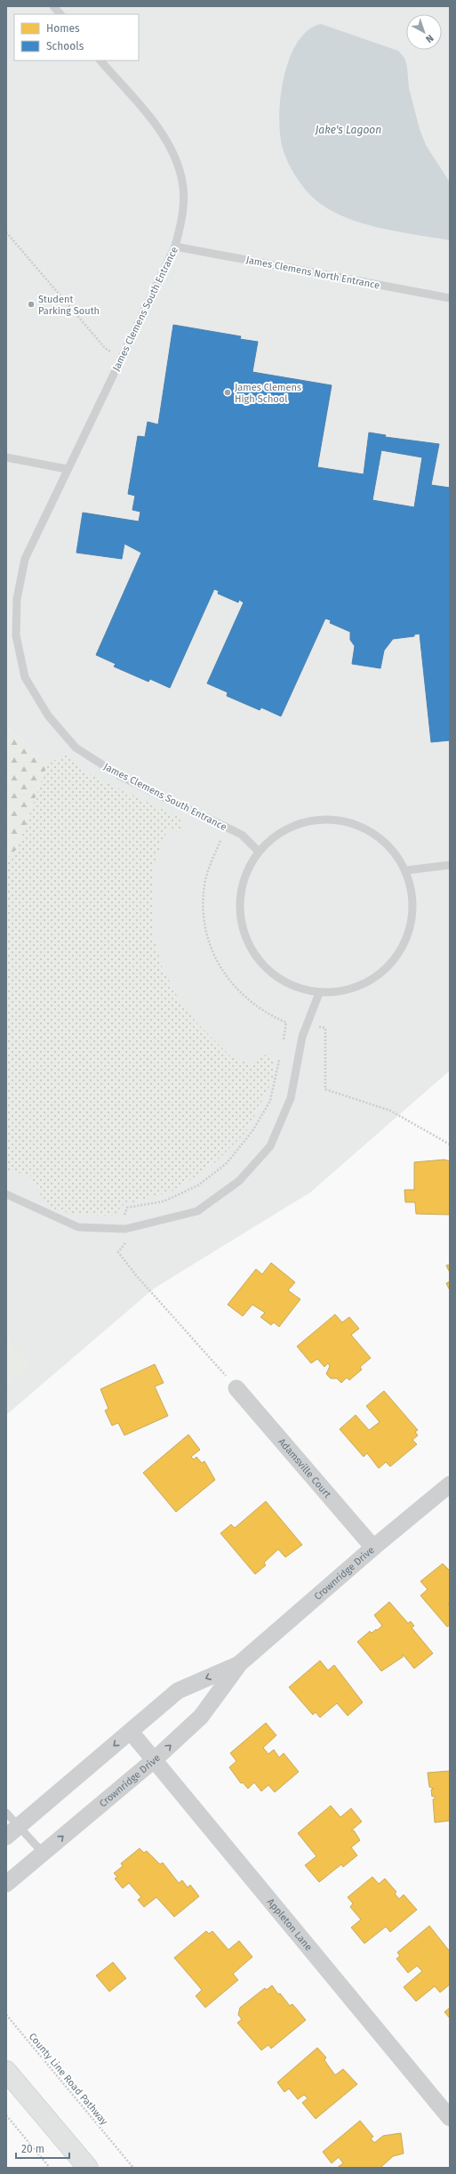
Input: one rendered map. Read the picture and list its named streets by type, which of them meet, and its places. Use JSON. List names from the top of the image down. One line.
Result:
{"streets":{"street":["Adamsville Court","Crownridge Drive","Appleton Lane"],"lane":["James Clemens North Entrance","James Clemens South Entrance"],"path":["County Line Road Pathway"]},"crossings":[["James Clemens North Entrance","James Clemens South Entrance"],["Adamsville Court","Crownridge Drive"],["Crownridge Drive","Appleton Lane"]],"water":["Jake's Lagoon"],"places":["Student Parking South","James Clemens High School"],"legend":["Homes","Schools"],"scale_bar":"20 m","north":"bottom right"}
